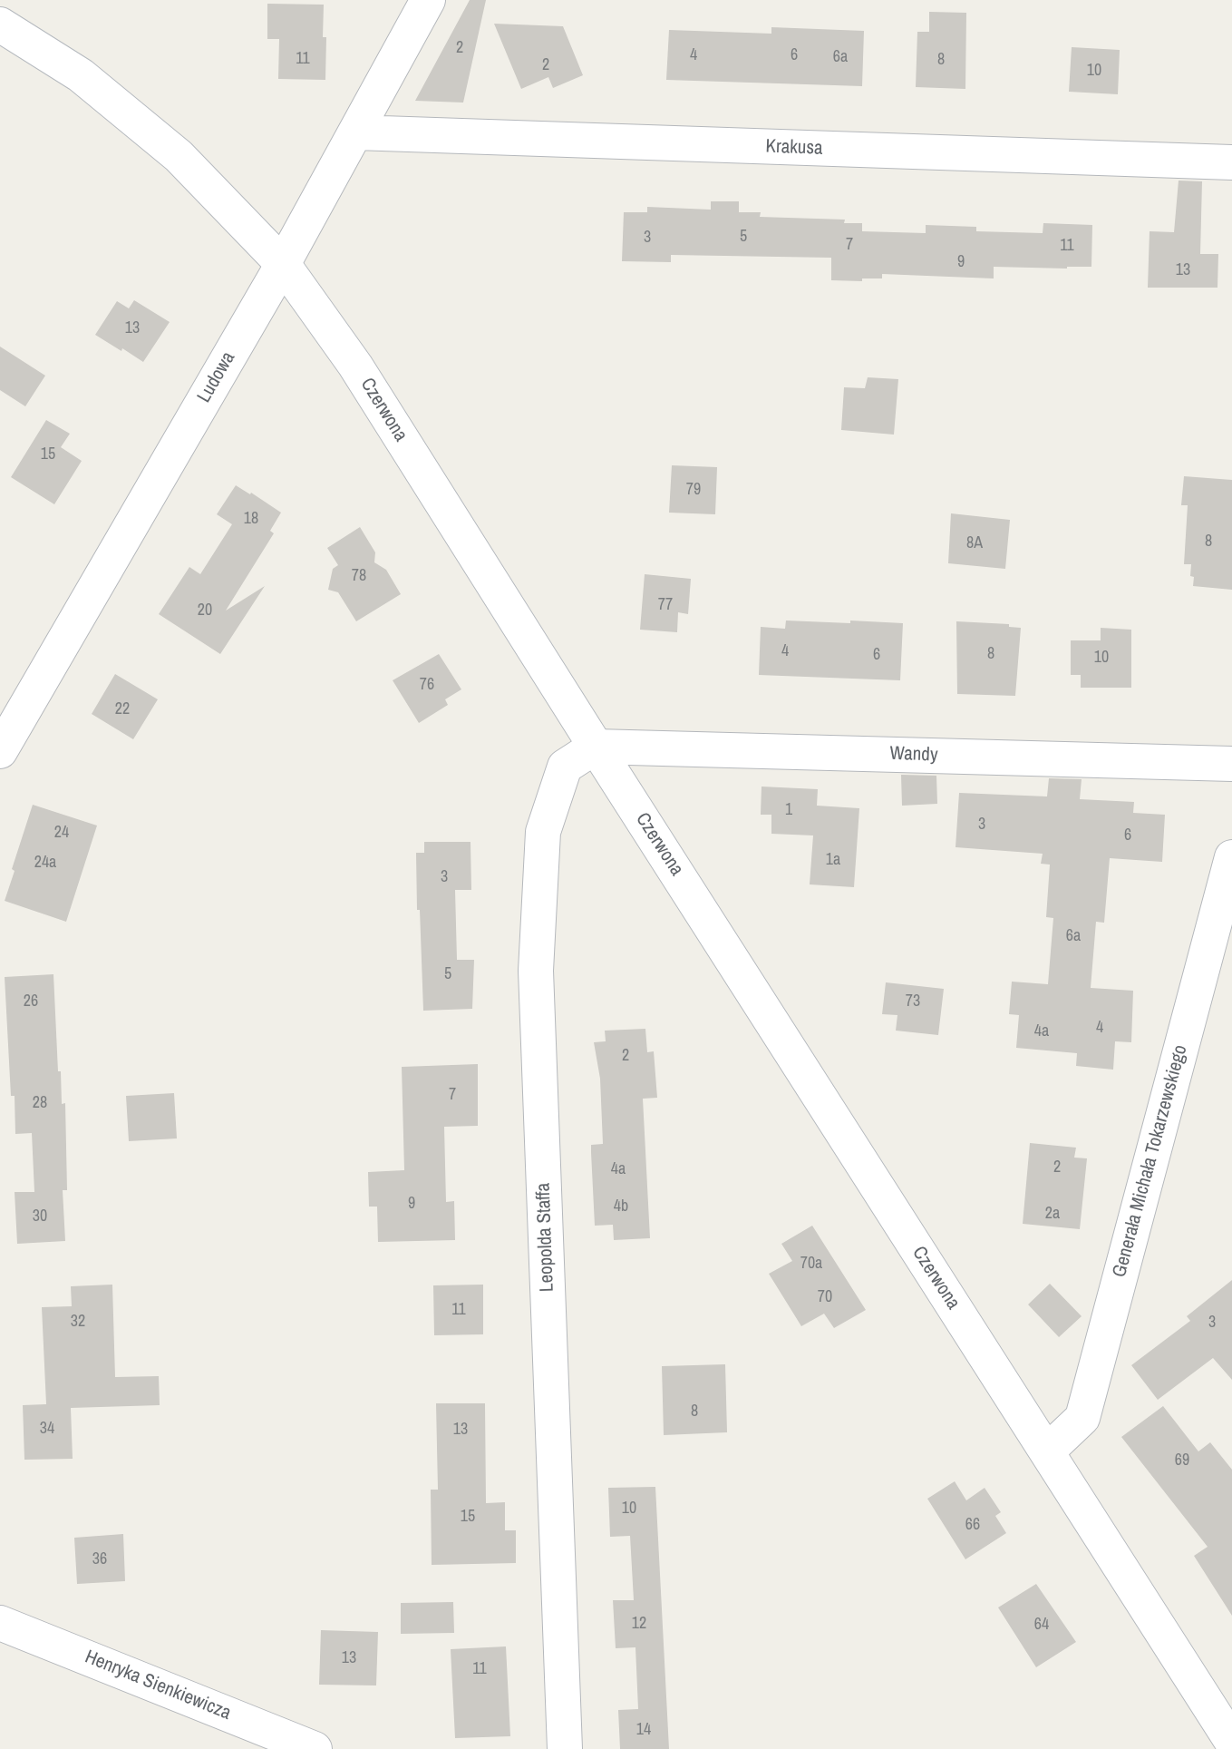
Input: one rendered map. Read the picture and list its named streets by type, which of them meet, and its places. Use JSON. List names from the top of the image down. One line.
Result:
{"streets":{"street":["Krakusa","Ludowa","Czerwona","Wandy","Generała Michała Tokarzewskiego","Leopolda Staffa","Henryka Sienkiewicza"]},"crossings":[["Krakusa","Ludowa"],["Ludowa","Czerwona"],["Czerwona","Wandy"],["Czerwona","Generała Michała Tokarzewskiego"],["Czerwona","Leopolda Staffa"],["Wandy","Leopolda Staffa"]],"house_numbers":["2","4","6","6a","11","8","2","10","5","3","7","11","9","13","13","15","79","18","8","8A","78","77","20","4","8","6","10","76","22","1","3","24","6","1a","24a","3","6a","5","26","73","4","4a","2","7","28","2","4a","9","4b","2a","30","70a","70","11","32","3","8","34","13","69","10","15","66","36","12","64","13","11","14"]}
